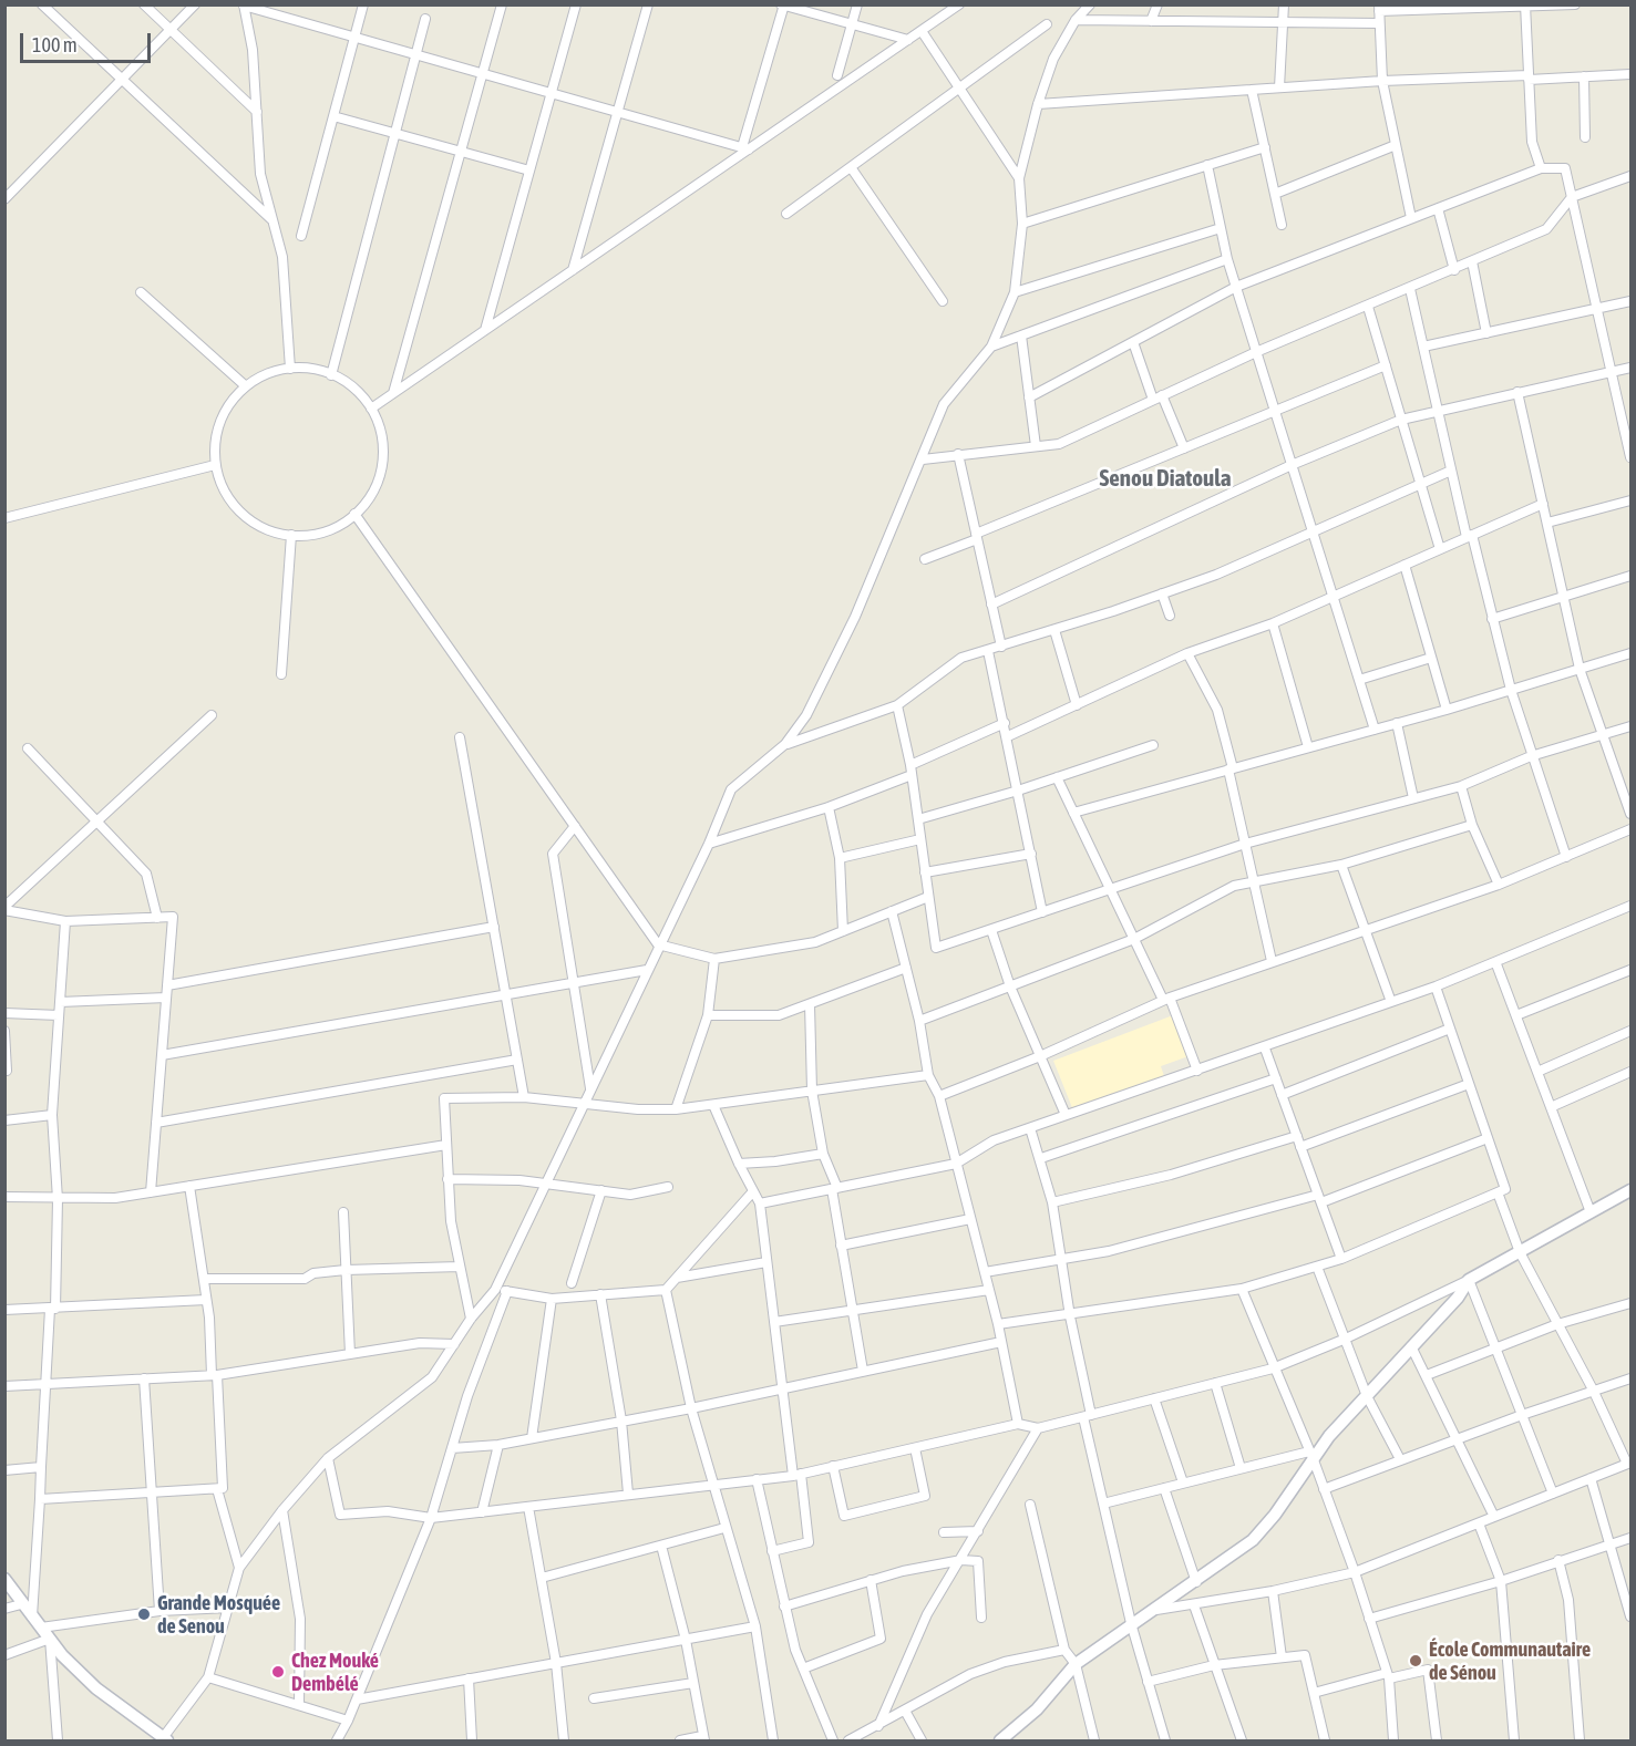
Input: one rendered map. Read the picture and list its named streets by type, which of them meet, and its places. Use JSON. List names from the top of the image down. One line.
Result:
{"districts":["Senou Diatoula"],"places":["Grande Mosquée de Senou","École Communautaire de Sénou","Chez Mouké Dembélé"],"scale_bar":"100 m"}
